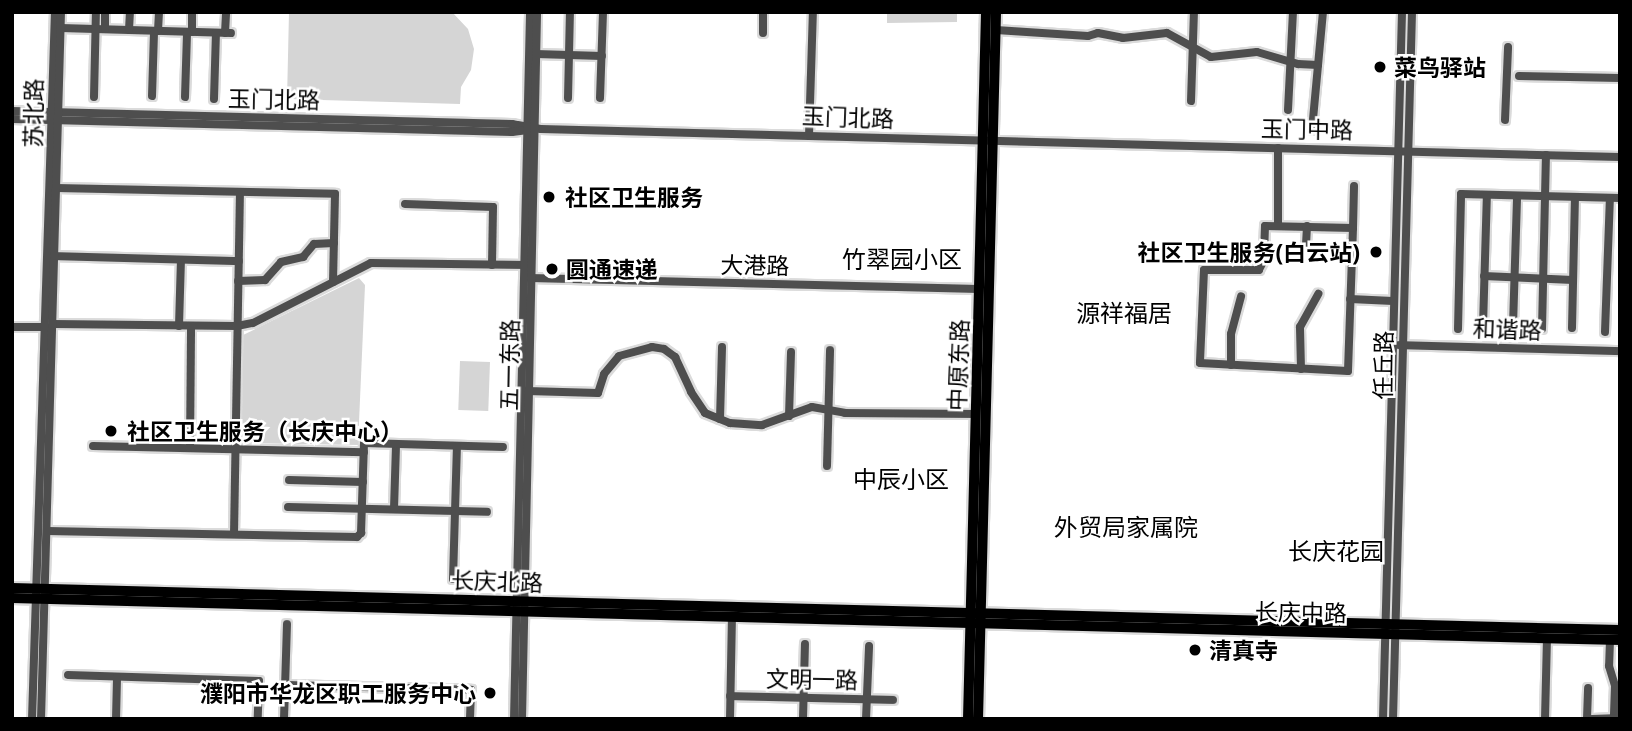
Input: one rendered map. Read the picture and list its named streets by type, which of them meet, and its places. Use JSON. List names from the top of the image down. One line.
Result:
{"streets":{"main road":["中原东路","长庆北路","长庆中路"],"street":["玉门北路","苏北路","玉门中路","大港路","和谐路","五一东路","任丘路","文明一路"]},"crossings":[["玉门北路","苏北路"],["玉门北路","玉门中路"],["玉门北路","五一东路"],["玉门北路","中原东路"],["苏北路","长庆北路"],["玉门中路","中原东路"],["玉门中路","任丘路"],["大港路","五一东路"],["大港路","中原东路"],["和谐路","任丘路"],["五一东路","长庆北路"],["中原东路","长庆北路"],["中原东路","长庆中路"],["任丘路","长庆中路"],["长庆北路","长庆中路"]],"districts":["竹翠园小区","源祥福居","中辰小区","外贸局家属院","长庆花园"],"places":["菜鸟驿站","社区卫生服务","社区卫生服务(白云站)","圆通速递","社区卫生服务（长庆中心）","清真寺","濮阳市华龙区职工服务中心"]}
